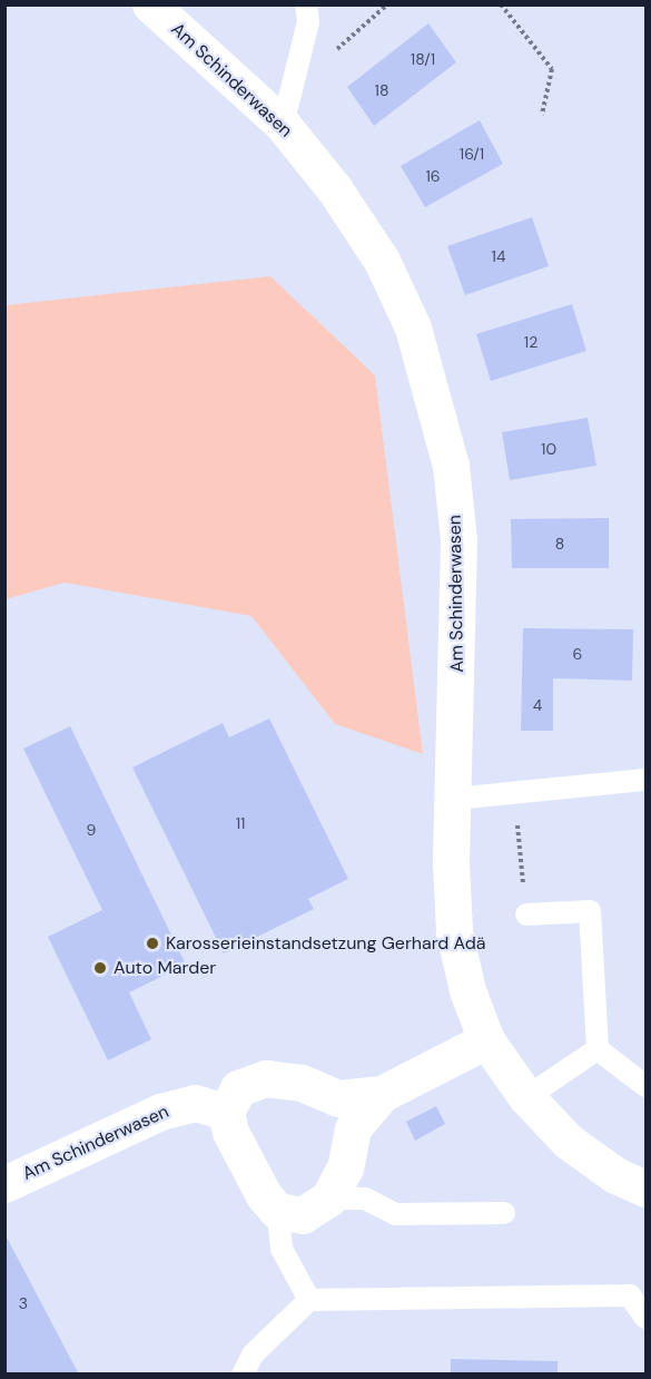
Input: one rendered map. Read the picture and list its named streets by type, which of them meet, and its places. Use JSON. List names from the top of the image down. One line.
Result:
{"streets":{"street":["Am Schinderwasen"]},"places":["Karosserieinstandsetzung Gerhard Adä","Auto Marder"],"house_numbers":["18/1","18","16/1","16","14","12","10","8","6","4","11","9","3"]}
